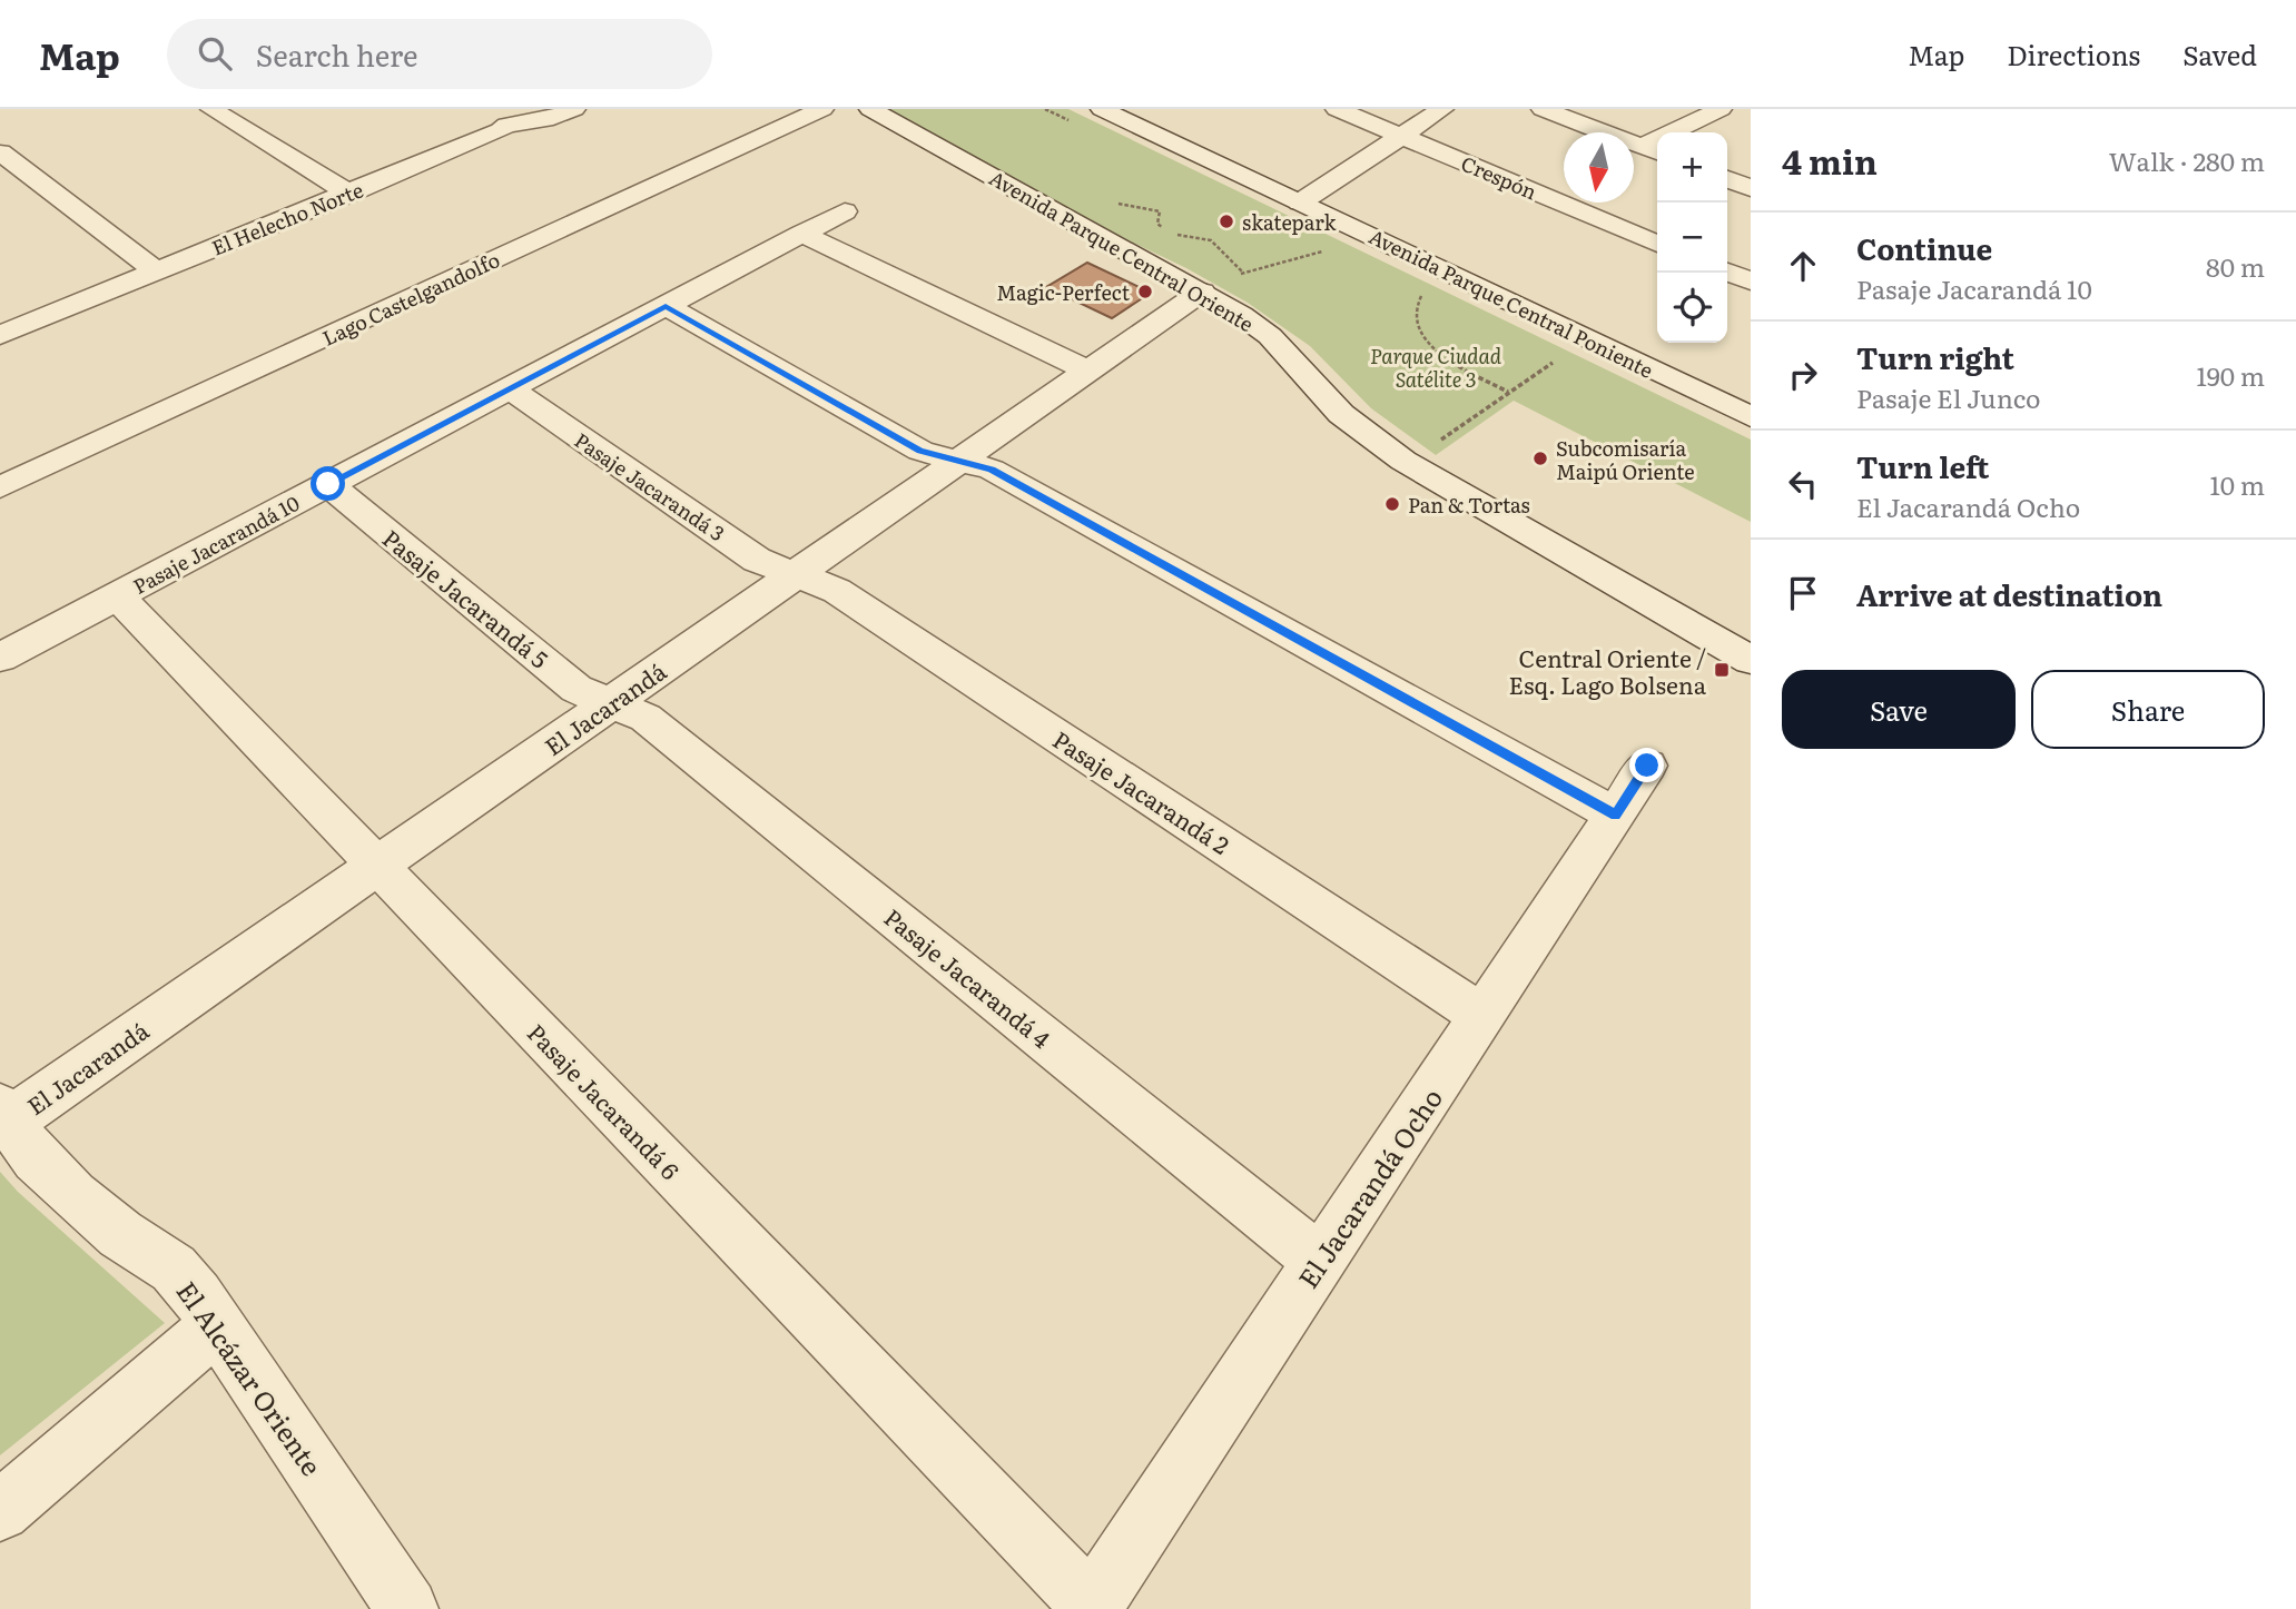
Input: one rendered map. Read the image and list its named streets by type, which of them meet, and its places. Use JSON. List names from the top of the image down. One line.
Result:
{"streets":{"street":["Crespón","El Helecho Norte","Avenida Parque Central Oriente","Lago Castelgandolfo","Avenida Parque Central Poniente","Pasaje Jacarandá 3","Pasaje Jacarandá 10","Pasaje Jacarandá 5","El Jacarandá","Pasaje Jacarandá 2","Pasaje Jacarandá 4","Pasaje Jacarandá 6","El Jacarandá Ocho","El Alcázar Oriente"]},"crossings":[["Avenida Parque Central Oriente","El Jacarandá"],["Pasaje Jacarandá 3","Pasaje Jacarandá 10"],["Pasaje Jacarandá 3","El Jacarandá"],["Pasaje Jacarandá 3","Pasaje Jacarandá 2"],["Pasaje Jacarandá 10","Pasaje Jacarandá 5"],["Pasaje Jacarandá 10","Pasaje Jacarandá 6"],["Pasaje Jacarandá 5","El Jacarandá"],["Pasaje Jacarandá 5","Pasaje Jacarandá 4"],["El Jacarandá","Pasaje Jacarandá 2"],["El Jacarandá","Pasaje Jacarandá 4"],["El Jacarandá","Pasaje Jacarandá 6"],["El Jacarandá","El Alcázar Oriente"],["Pasaje Jacarandá 2","El Jacarandá Ocho"],["Pasaje Jacarandá 4","El Jacarandá Ocho"],["Pasaje Jacarandá 6","El Jacarandá Ocho"]],"parks":["Parque Ciudad Satélite 3"],"places":{"other":["skatepark","Magic-Perfect","Subcomisaría Maipú Oriente","Pan & Tortas"],"transit":["Central Oriente / Esq. Lago Bolsena"]},"north":"bottom","page":{"header":"Map","search":"Search here","nav":["Map","Directions","Saved"],"heading":["4 min","Walk · 280 m"],"map_buttons":["+","−"],"list":[["Continue","Pasaje Jacarandá 10","80 m"],["Turn right","Pasaje El Junco","190 m"],["Turn left","El Jacarandá Ocho","10 m"],"Arrive at destination"],"buttons":["Save","Share"]}}
